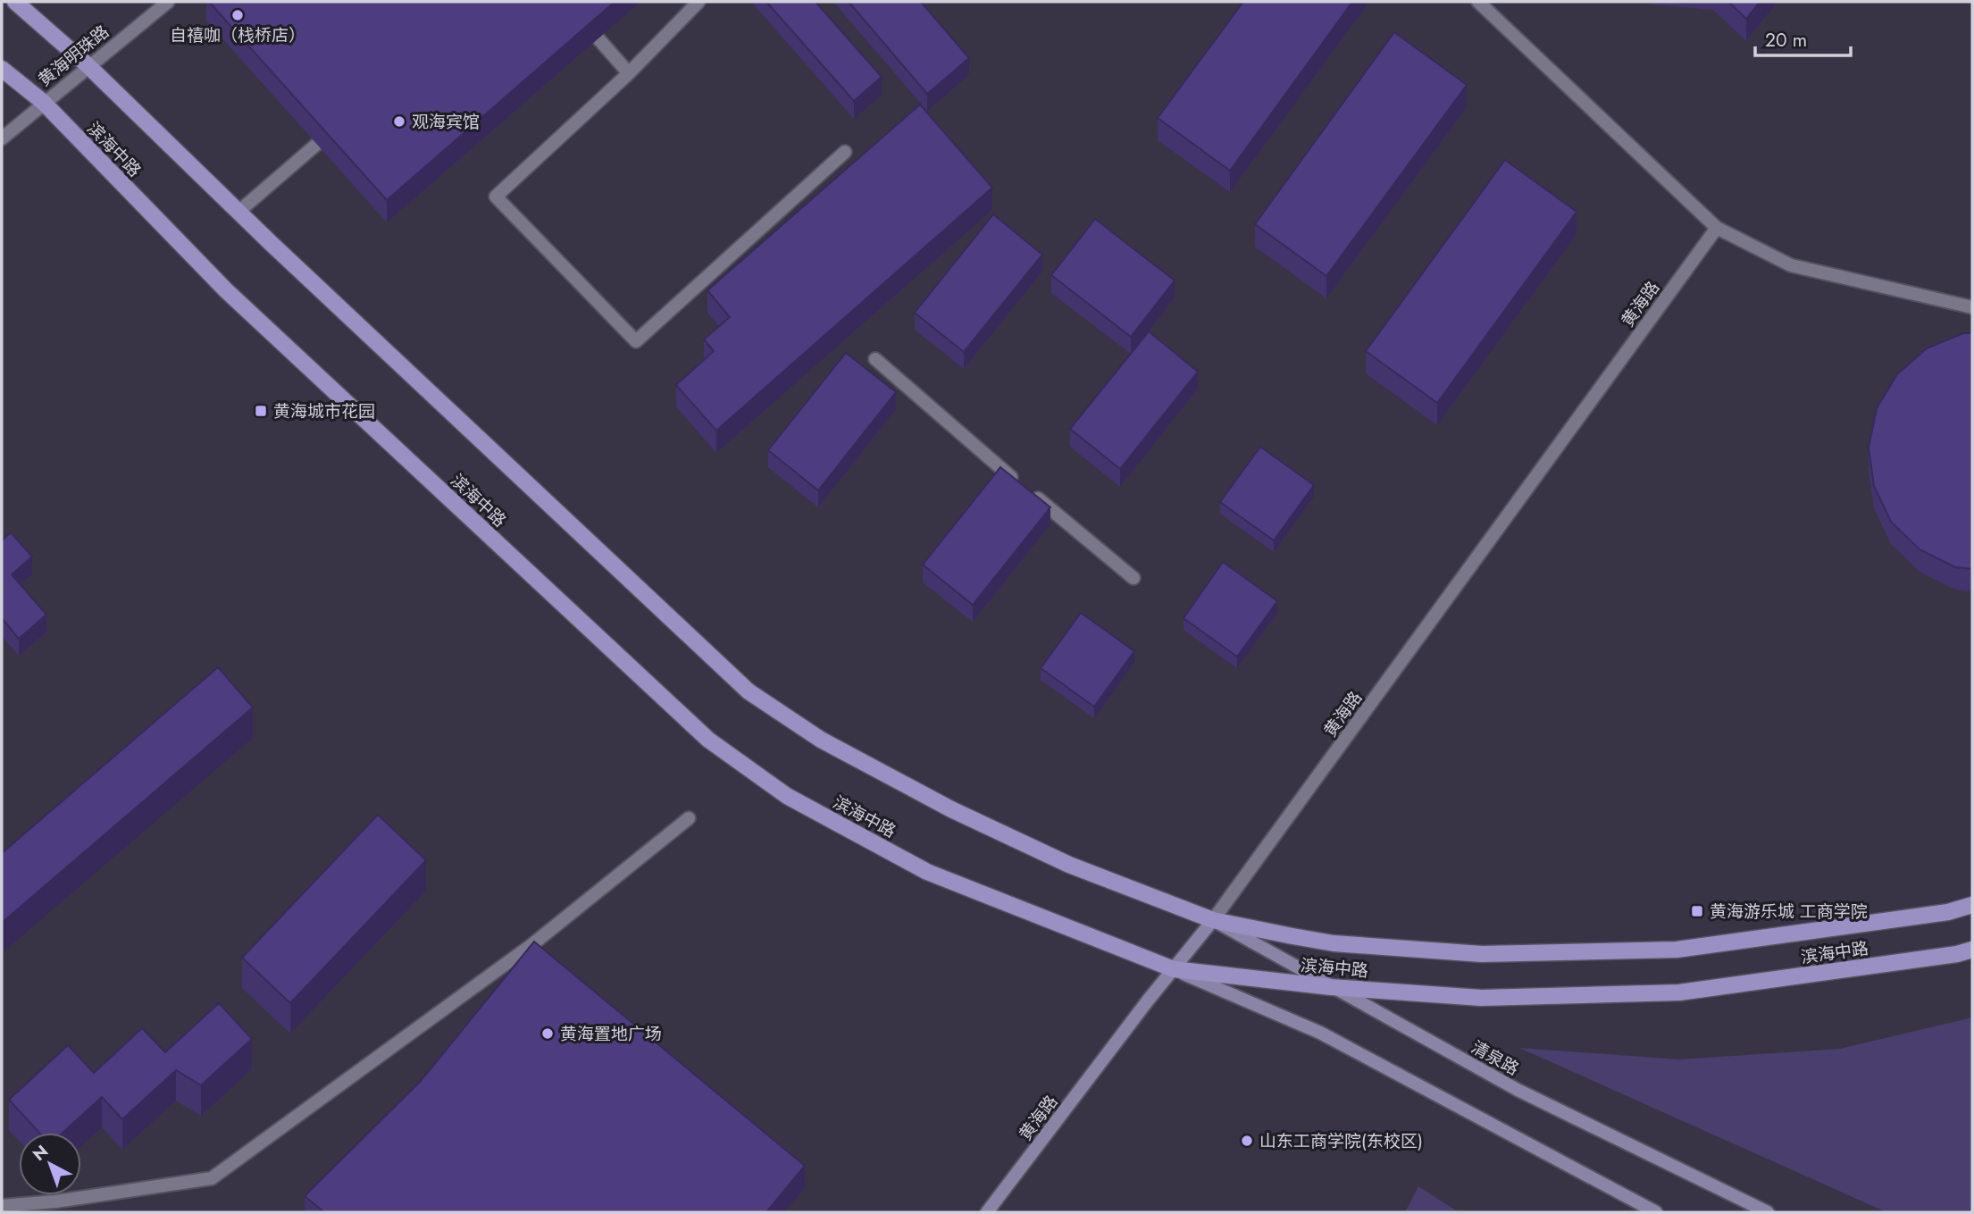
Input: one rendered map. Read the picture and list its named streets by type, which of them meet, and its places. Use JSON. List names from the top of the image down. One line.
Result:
{"streets":{"main road":["滨海中路","黄海路","清泉路"],"street":["黄海明珠路"]},"crossings":[["黄海明珠路","滨海中路"],["滨海中路","黄海路"],["滨海中路","清泉路"],["黄海路","清泉路"]],"places":{"other":["自禧咖（栈桥店）","观海宾馆","黄海置地广场","山东工商学院(东校区)"],"transit":["黄海城市花园","黄海游乐城 工商学院"]},"scale_bar":"20 m","north":"top left"}
